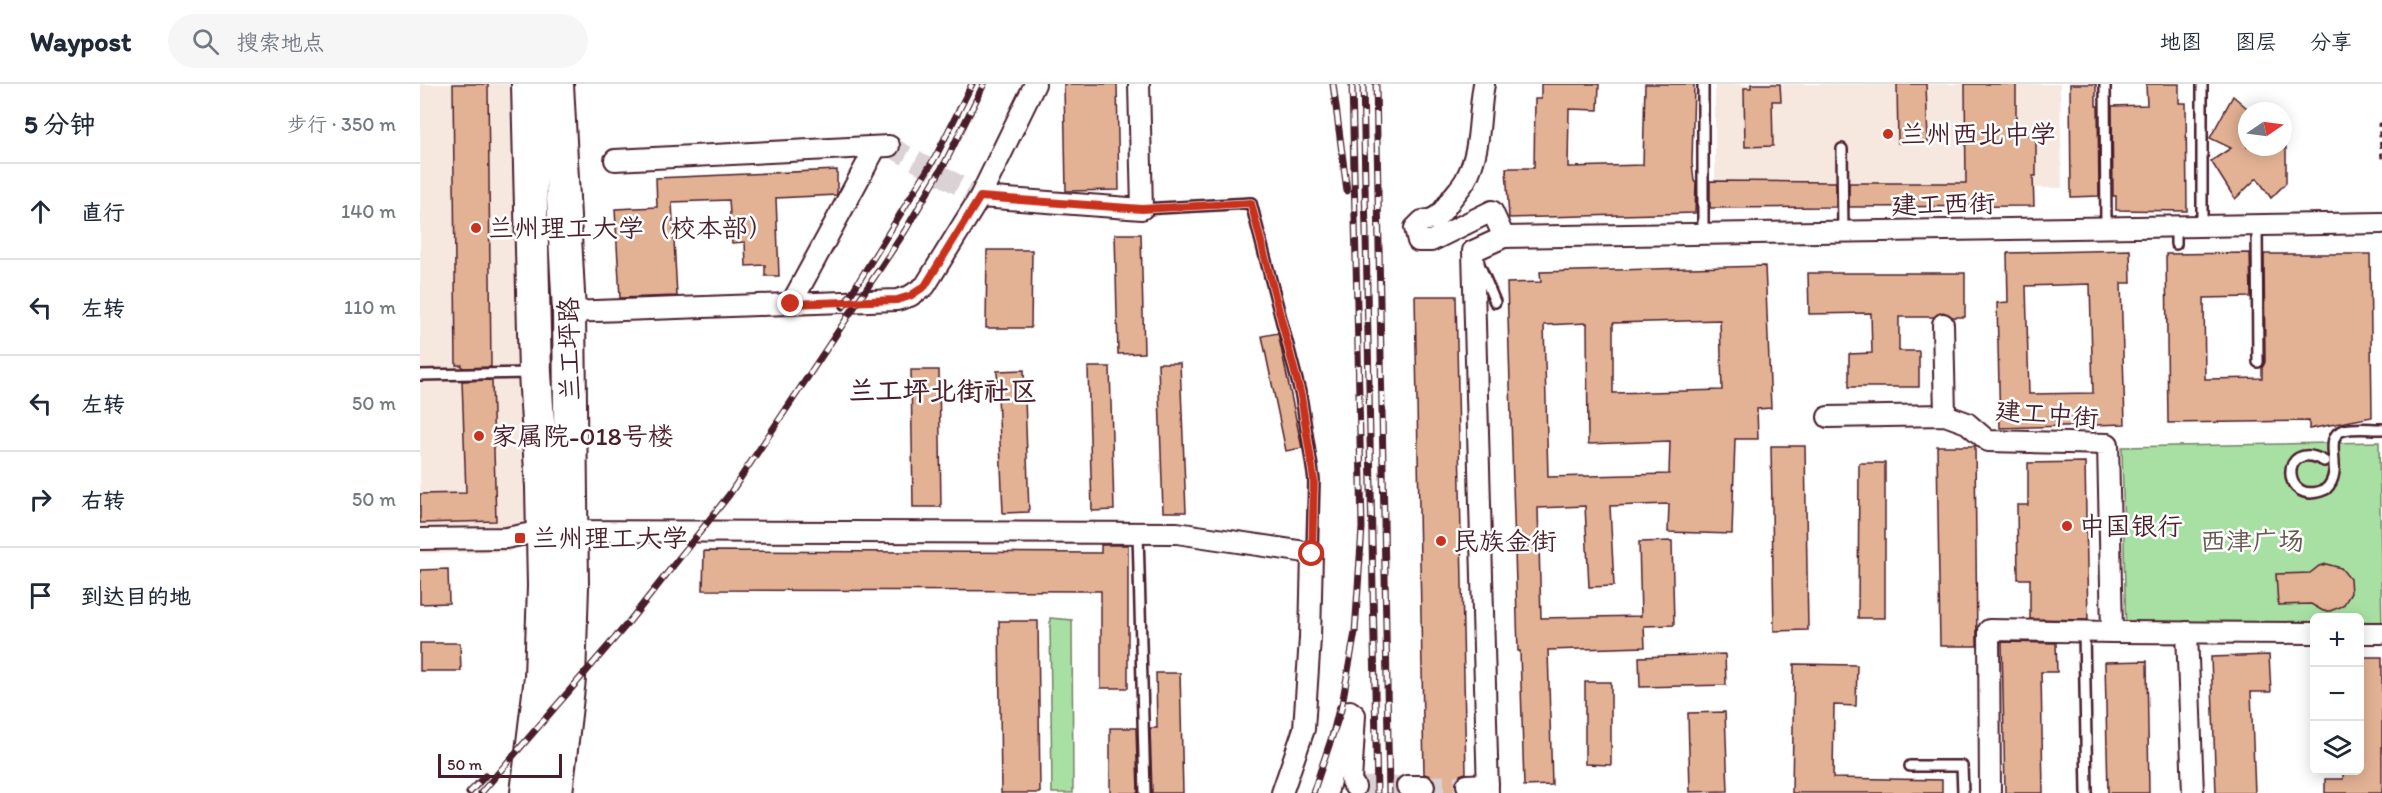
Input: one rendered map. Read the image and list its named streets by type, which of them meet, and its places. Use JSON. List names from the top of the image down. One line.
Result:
{"streets":{"highway":["兰工坪路"],"street":["建工西街","建工中街"]},"districts":["兰工坪北街社区"],"parks":["西津广场"],"places":{"other":["兰州西北中学","兰州理工大学（校本部）","家属院-018号楼","中国银行","民族金街"],"transit":["兰州理工大学"]},"scale_bar":"50 m","north":"right","page":{"header":"Waypost","search":"搜索地点","nav":["地图","图层","分享"],"heading":["5 分钟","步行 · 350 m"],"list":[["直行","140 m"],["左转","110 m"],["左转","50 m"],["右转","50 m"],"到达目的地"],"map_buttons":["+","−"],"scale":"50 m"}}
